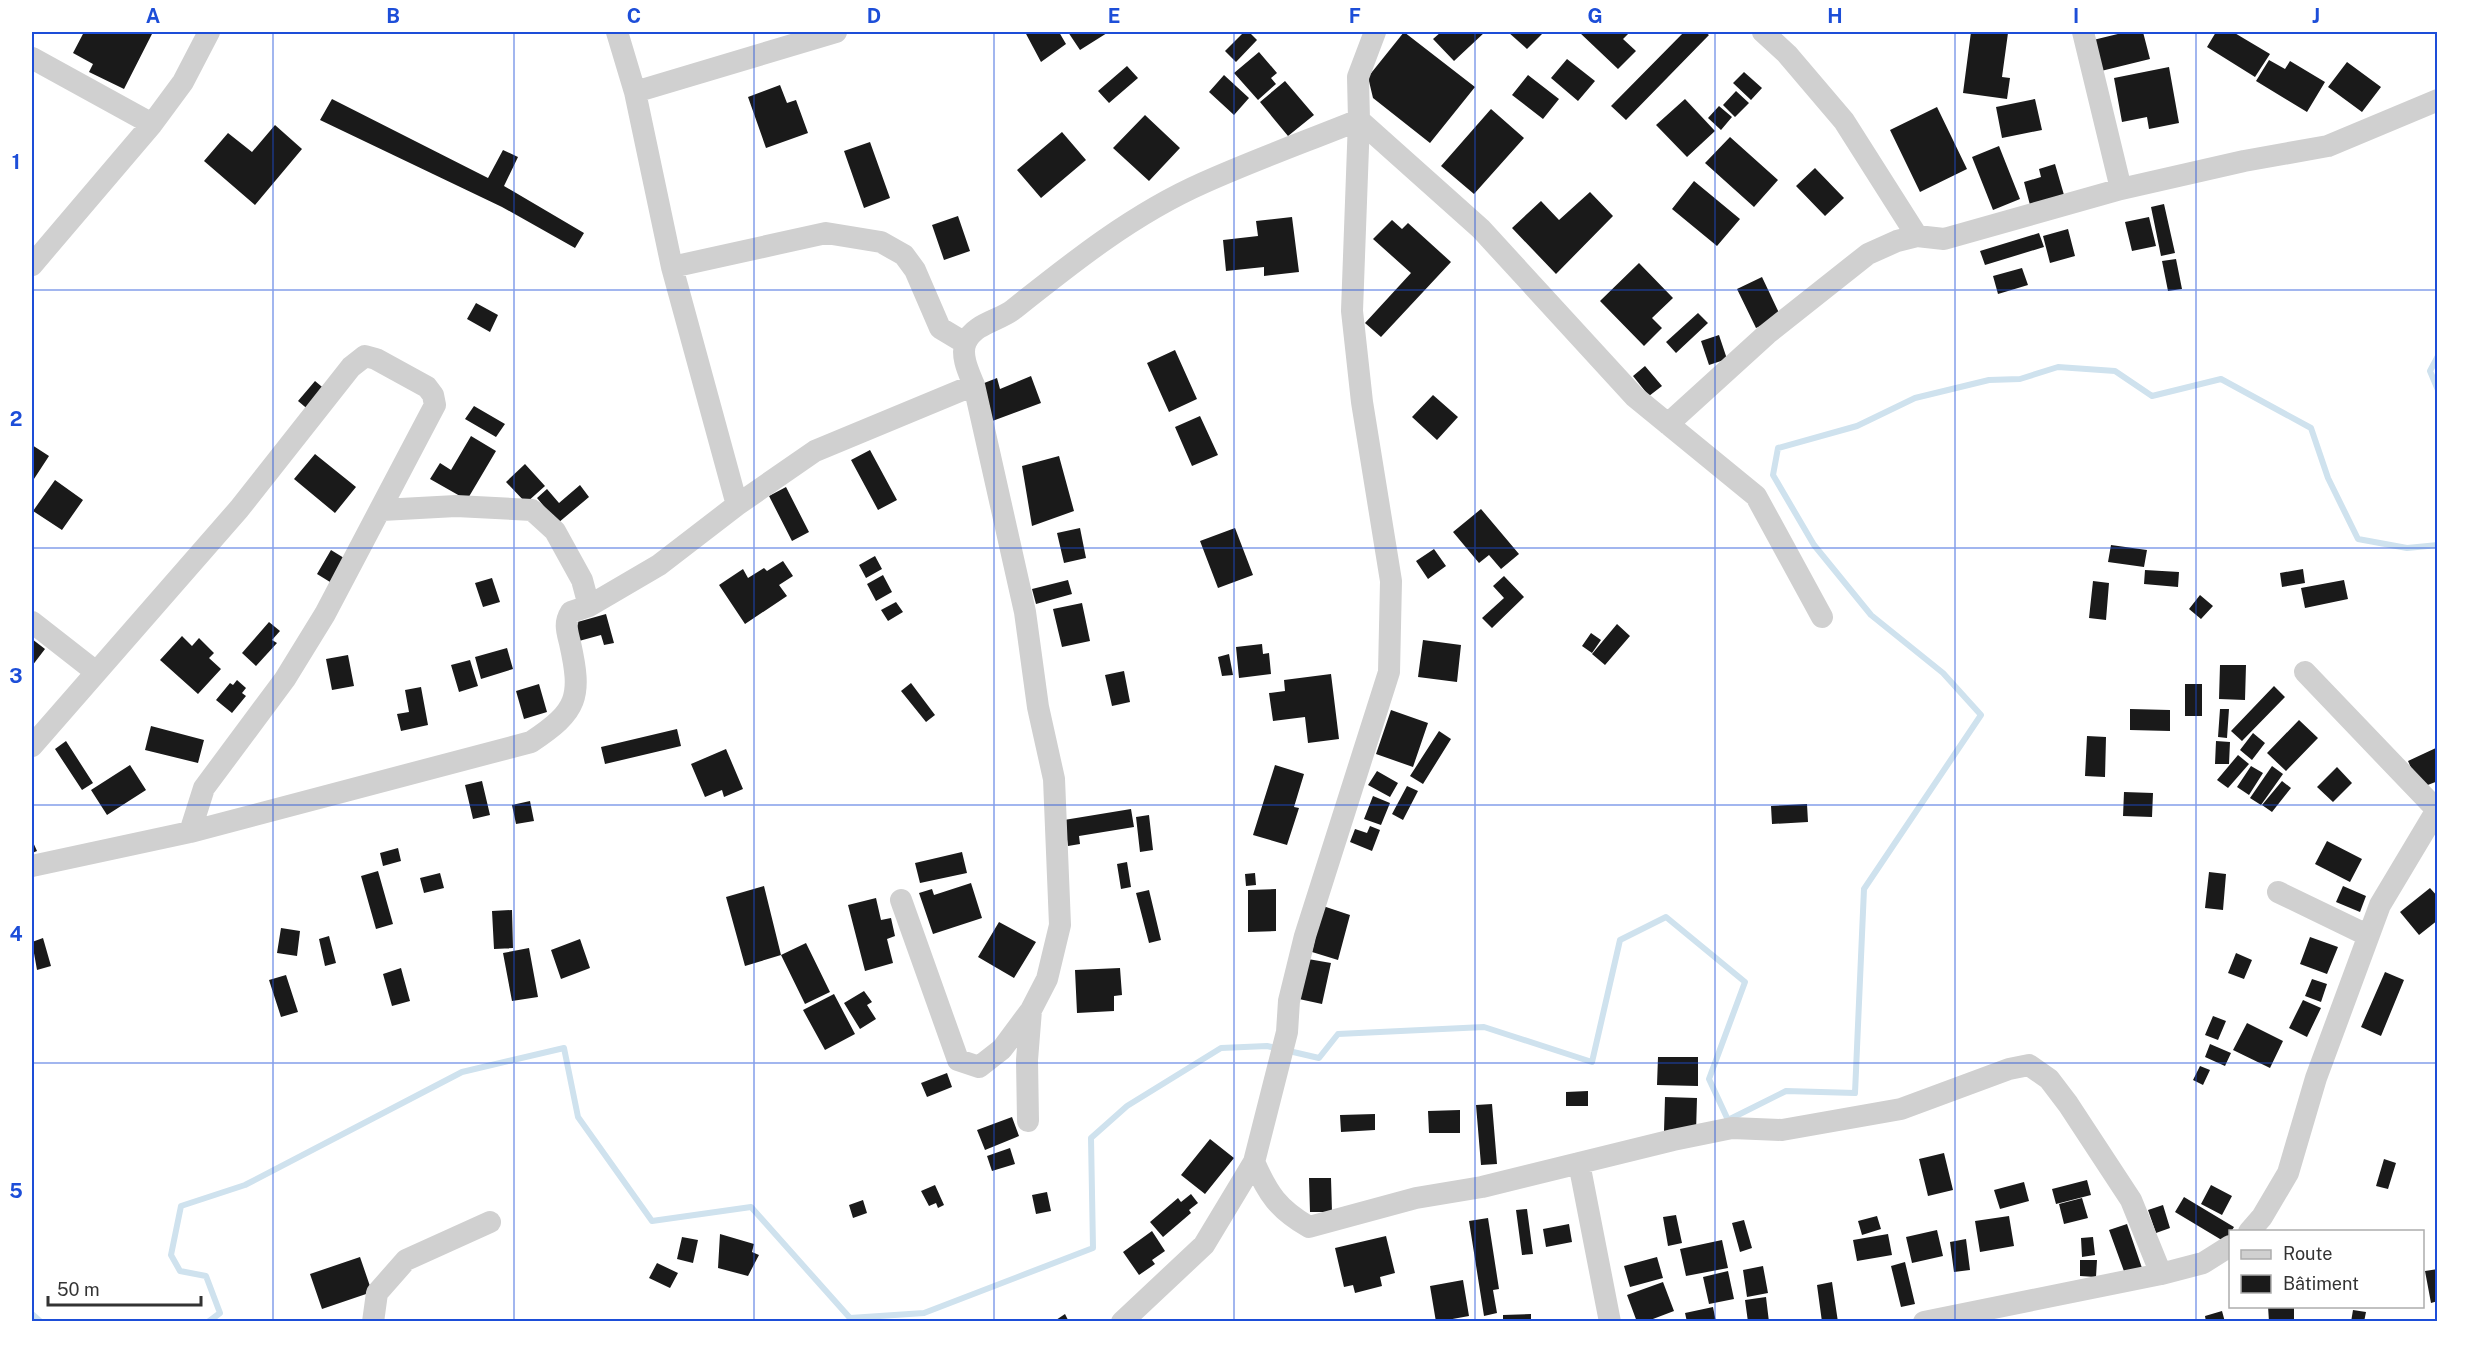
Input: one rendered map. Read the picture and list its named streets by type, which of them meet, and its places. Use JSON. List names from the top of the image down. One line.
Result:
{"legend":["Route","Bâtiment"],"scale_bar":"50 m","grid":{"columns":["A","B","C","D","E","F","G","H","I","J"],"rows":["1","2","3","4","5"]}}
